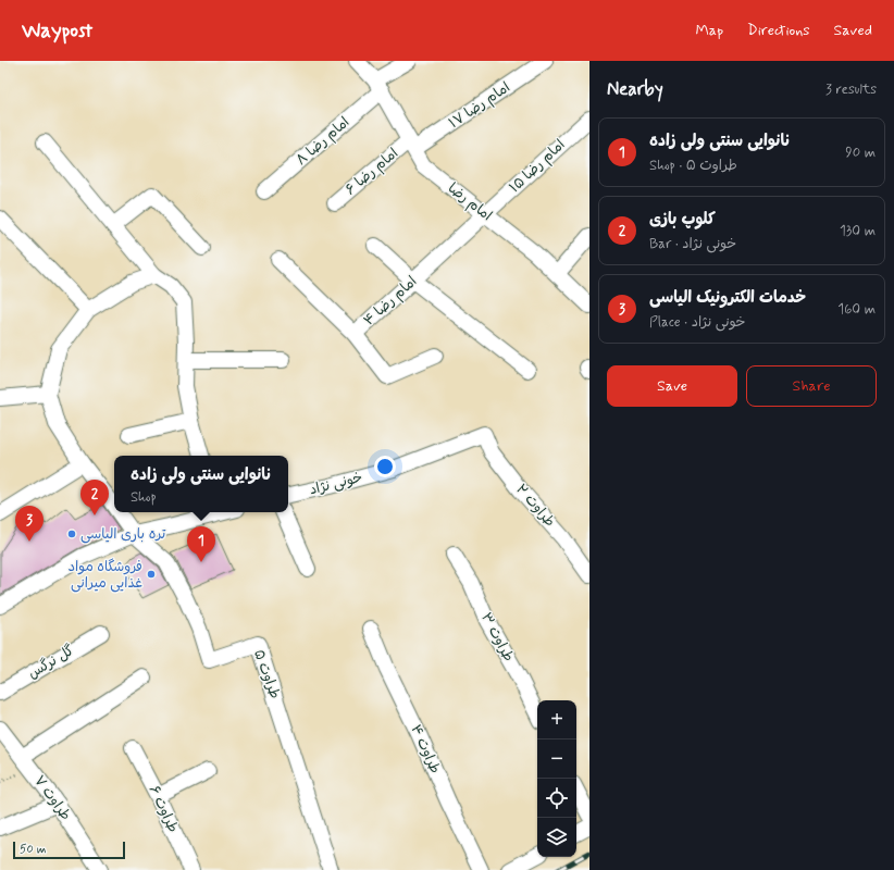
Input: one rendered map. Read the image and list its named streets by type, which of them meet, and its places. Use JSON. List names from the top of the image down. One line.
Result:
{"streets":{"street":["امام رضا ۱۷","امام رضا ۸","امام رضا ۱۵","امام رضا ۶","امام رضا","امام رضا ۴","خونی نژاد","طراوت ۲","طراوت ۳","گل نرگس","طراوت ۵","طراوت ۴","طراوت ۷","طراوت ۶"]},"crossings":[["امام رضا ۱۷","امام رضا ۶"],["امام رضا ۱۷","امام رضا"],["امام رضا ۸","امام رضا"],["امام رضا ۱۵","امام رضا"],["امام رضا ۱۵","امام رضا ۴"],["امام رضا ۶","امام رضا"],["امام رضا","امام رضا ۴"],["خونی نژاد","طراوت ۲"]],"places":["تره باری الیاسی","فروشگاه مواد غذایی میرانی"],"scale_bar":"50 m","page":{"header":"Waypost","nav":["Map","Directions","Saved"],"heading":["Nearby","3 results"],"list":[{"mark":"1","name":"نانوایی سنتی ولی زاده","note":"Shop · طراوت ۵","value":"90 m"},{"mark":"2","name":"کلوپ بازی","note":"Bar · خونی نژاد","value":"130 m"},{"mark":"3","name":"خدمات الکترونیک الیاسی","note":"Place · خونی نژاد","value":"160 m"}],"buttons":["Save","Share"],"popup":["نانوایی سنتی ولی زاده","Shop"],"pins":["2","3","1"],"map_buttons":["+","−"],"scale":"50 m"}}
